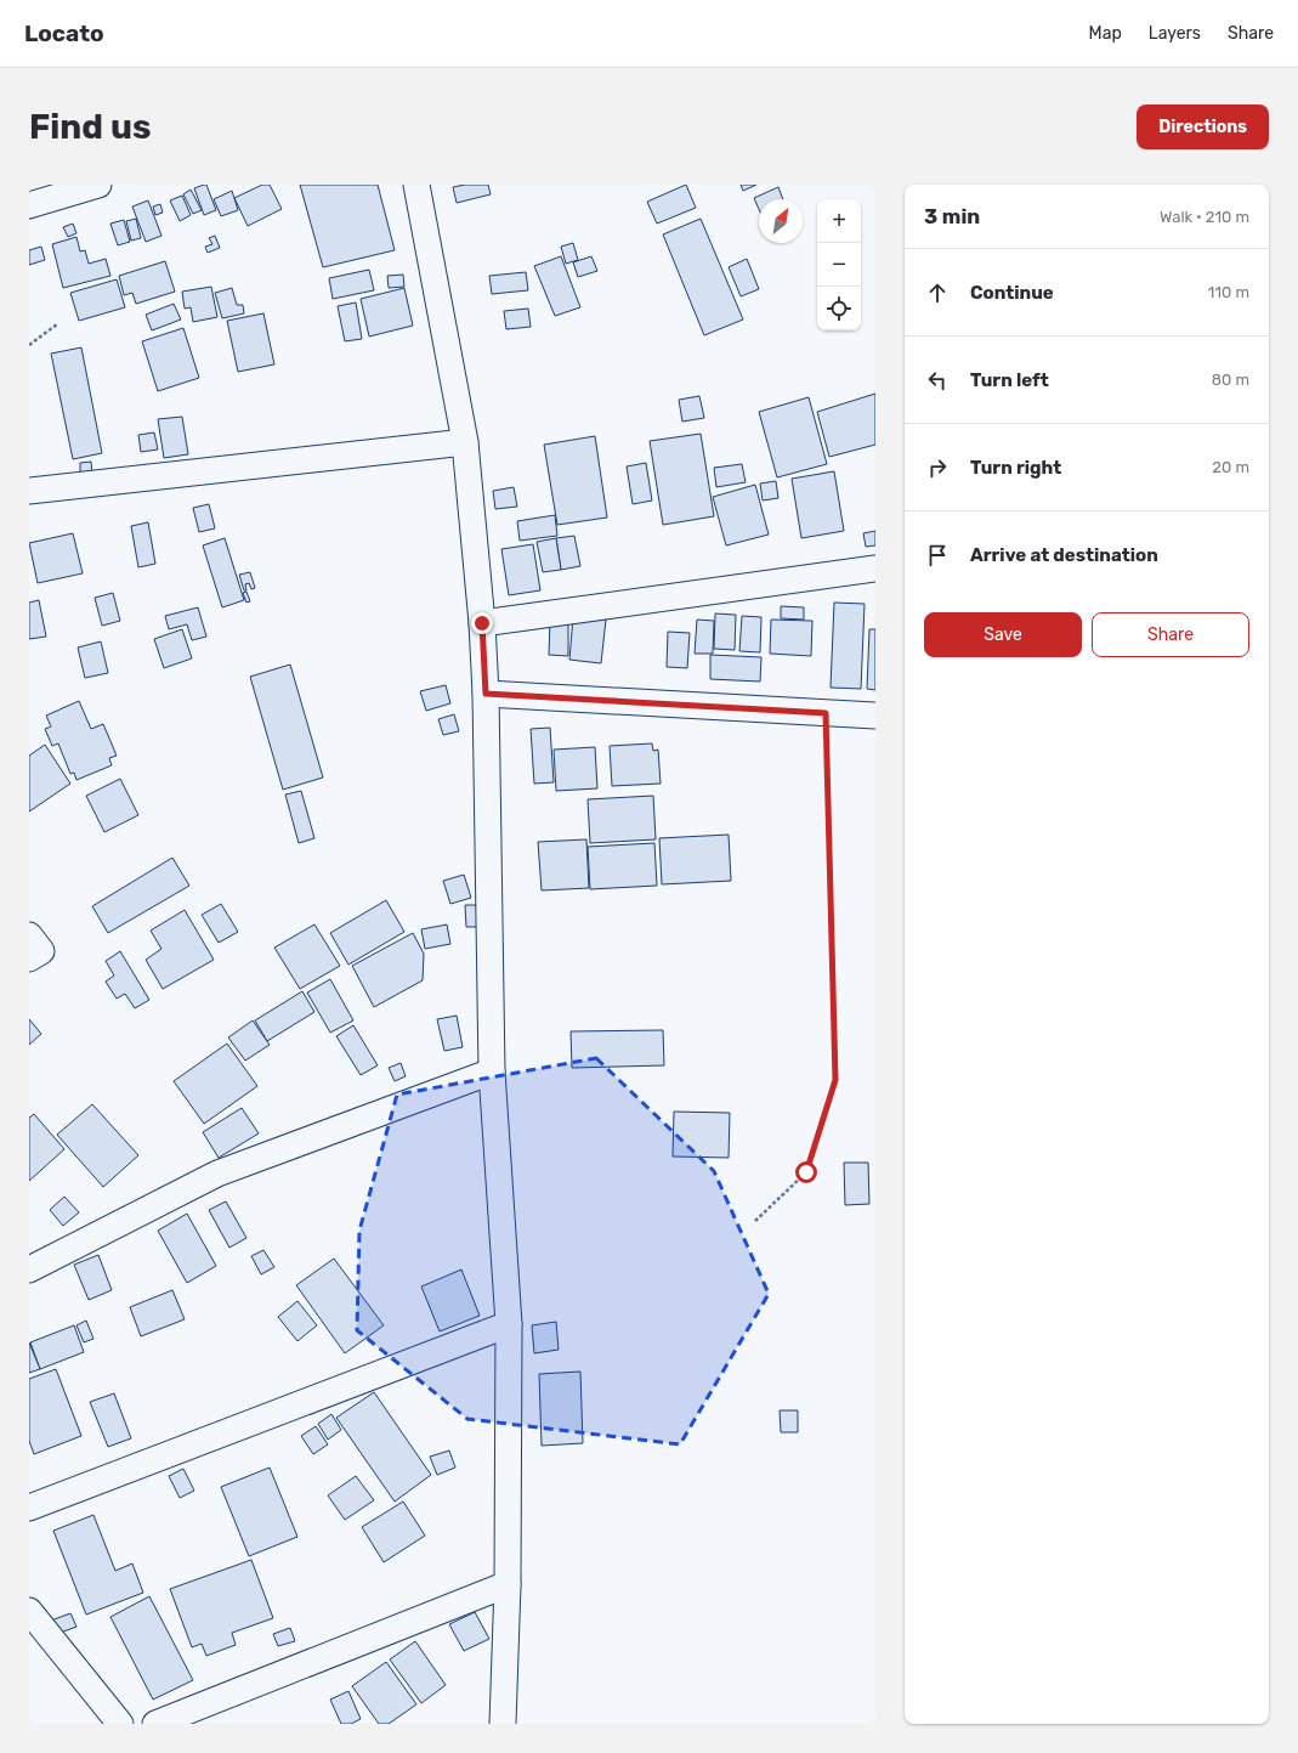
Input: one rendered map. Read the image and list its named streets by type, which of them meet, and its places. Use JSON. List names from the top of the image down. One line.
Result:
{"north":"top right","page":{"header":"Locato","nav":["Map","Layers","Share"],"buttons":["Directions",["Save","Share"]],"title":"Find us","heading":["3 min","Walk · 210 m"],"map_buttons":["+","−"],"list":[["Continue","110 m"],["Turn left","80 m"],["Turn right","20 m"],"Arrive at destination"]}}
